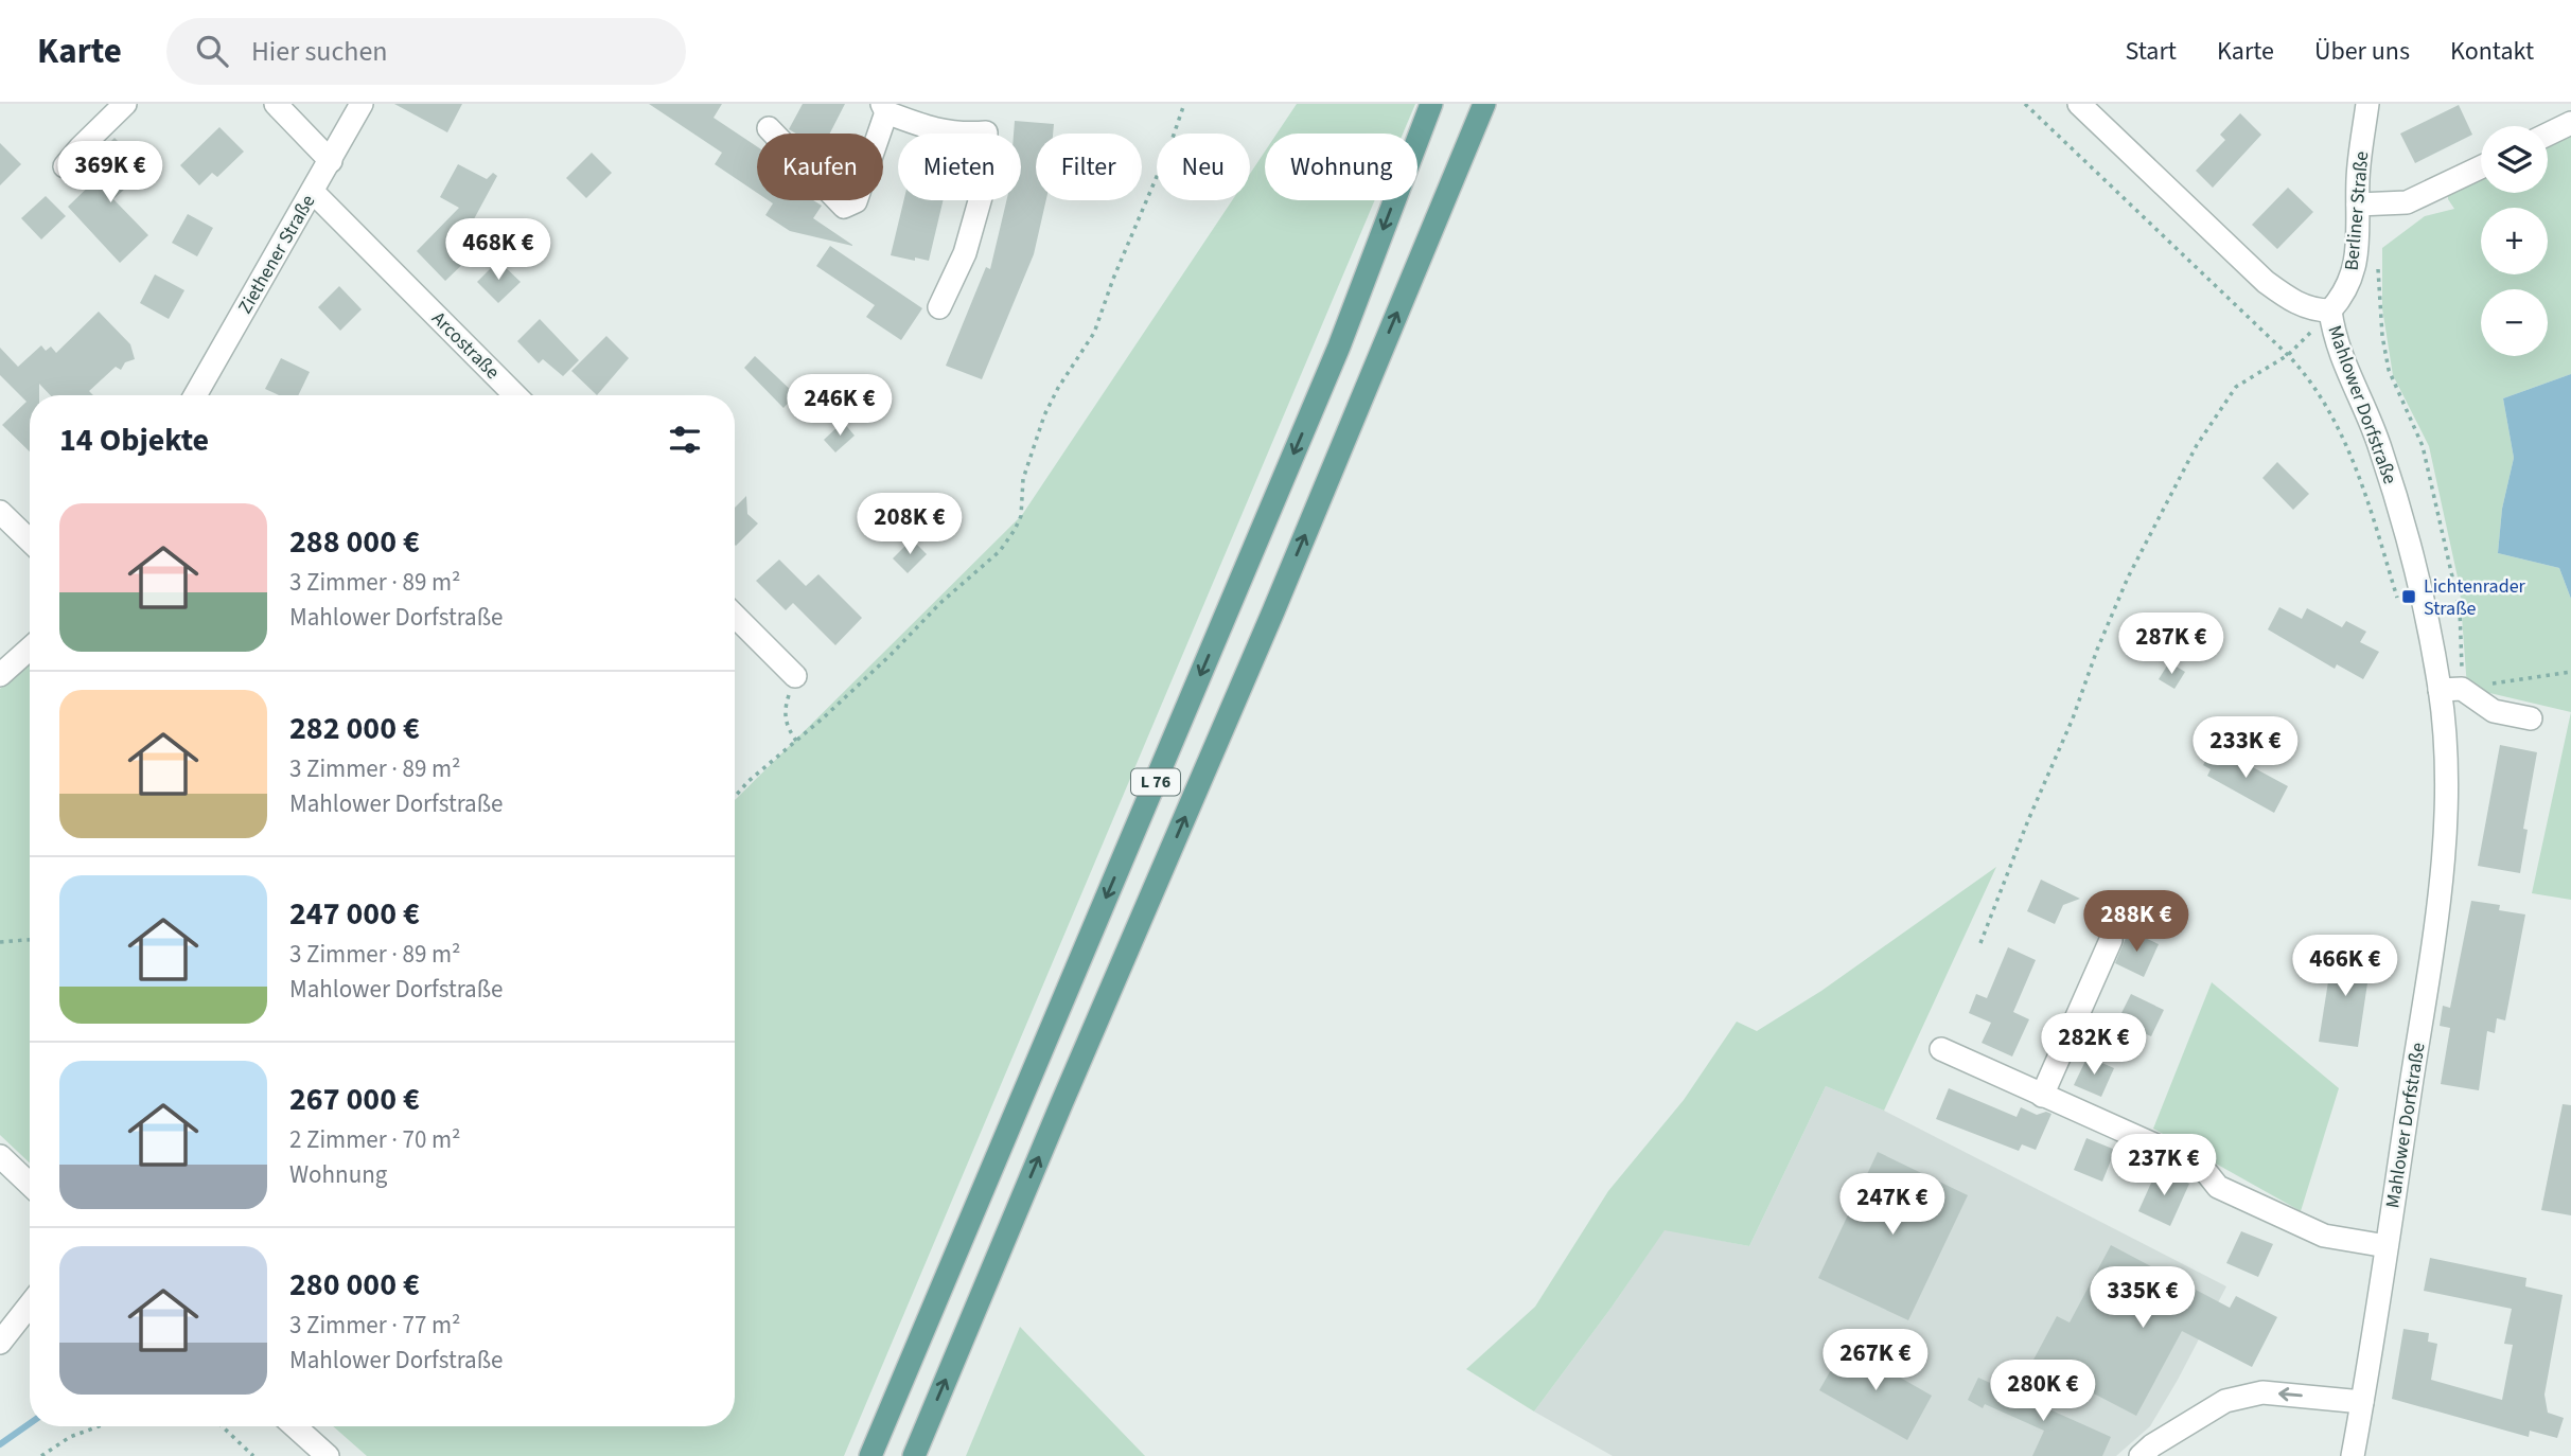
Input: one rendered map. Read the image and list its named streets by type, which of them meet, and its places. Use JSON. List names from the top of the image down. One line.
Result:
{"streets":{"main road":["L 76"],"street":["Berliner Straße","Ziethener Straße","Arcostraße","Mahlower Dorfstraße"]},"crossings":[["Berliner Straße","Mahlower Dorfstraße"],["Ziethener Straße","Arcostraße"]],"places":{"transit":["Lichtenrader Straße"]},"page":{"header":"Karte","search":"Hier suchen","nav":["Start","Karte","Über uns","Kontakt"],"map_buttons":["+","−"],"chip":["Kaufen","Mieten","Filter","Neu","Wohnung"],"price":["369K €","468K €","246K €","208K €","287K €","233K €","288K €","466K €","282K €","237K €","247K €","335K €","267K €","280K €"],"heading":"14 Objekte","list":[{"name":"288 000 €","note":"3 Zimmer · 89 m² · Mahlower Dorfstraße"},{"name":"282 000 €","note":"3 Zimmer · 89 m² · Mahlower Dorfstraße"},{"name":"247 000 €","note":"3 Zimmer · 89 m² · Mahlower Dorfstraße"},{"name":"267 000 €","note":"2 Zimmer · 70 m² · Wohnung"},{"name":"280 000 €","note":"3 Zimmer · 77 m² · Mahlower Dorfstraße"}]}}
